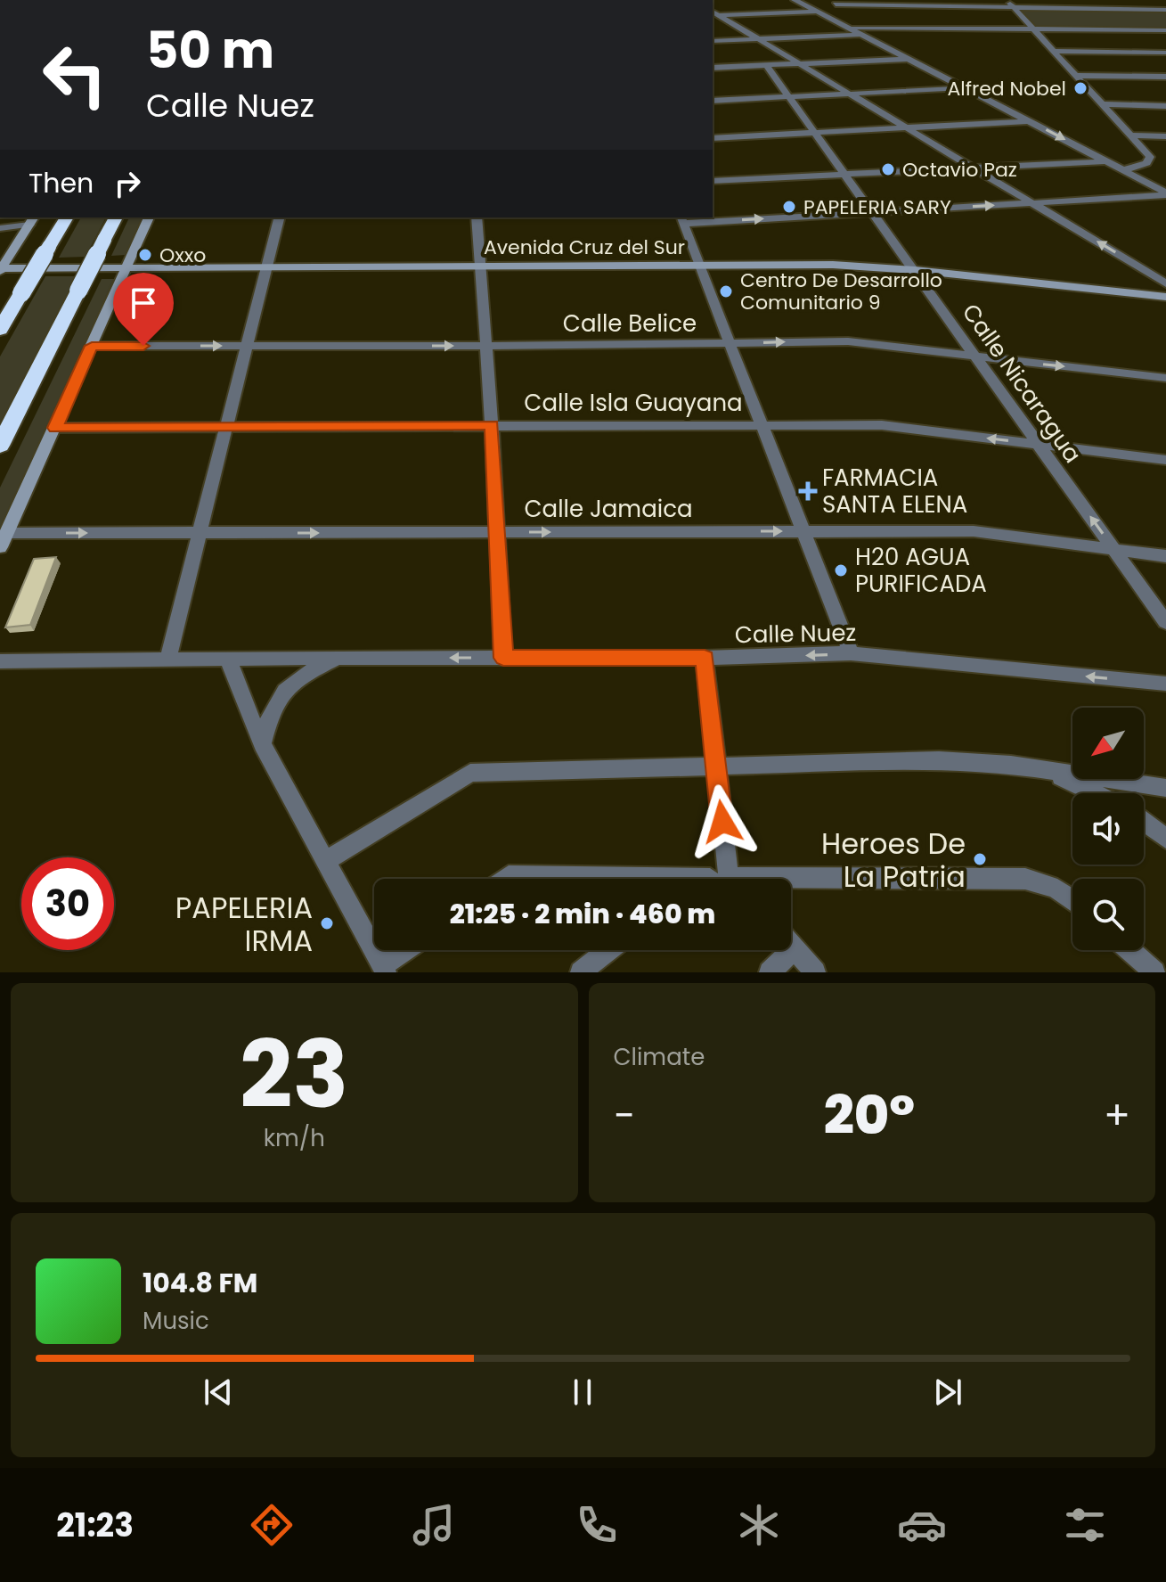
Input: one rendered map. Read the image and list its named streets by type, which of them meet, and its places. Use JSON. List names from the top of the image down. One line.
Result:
{"streets":{"main road":["Avenida Cruz del Sur"],"street":["Calle Belice","Calle Nicaragua","Calle Isla Guayana","Calle Jamaica","Calle Nuez"]},"crossings":[["Avenida Cruz del Sur","Calle Nicaragua"],["Calle Belice","Calle Nicaragua"],["Calle Nicaragua","Calle Isla Guayana"],["Calle Nicaragua","Calle Jamaica"]],"one_way":["Calle Belice","Calle Jamaica"],"places":{"other":["Alfred Nobel","Octavio Paz","PAPELERIA SARY","Oxxo","Centro De Desarrollo Comunitario 9","H20 AGUA PURIFICADA","Heroes De La Patria","PAPELERIA IRMA"],"health":["FARMACIA SANTA ELENA"]},"north":"bottom left","page":{"turn":["50 m","Calle Nuez"],"then":"Then","limit":"30","trip":"21:25 · 2 min · 460 m","tile":[["23","km/h"],"Climate"],"heat":["−","20°","+"],"song":["104.8 FM","Music"],"tabs":"21:23"}}
